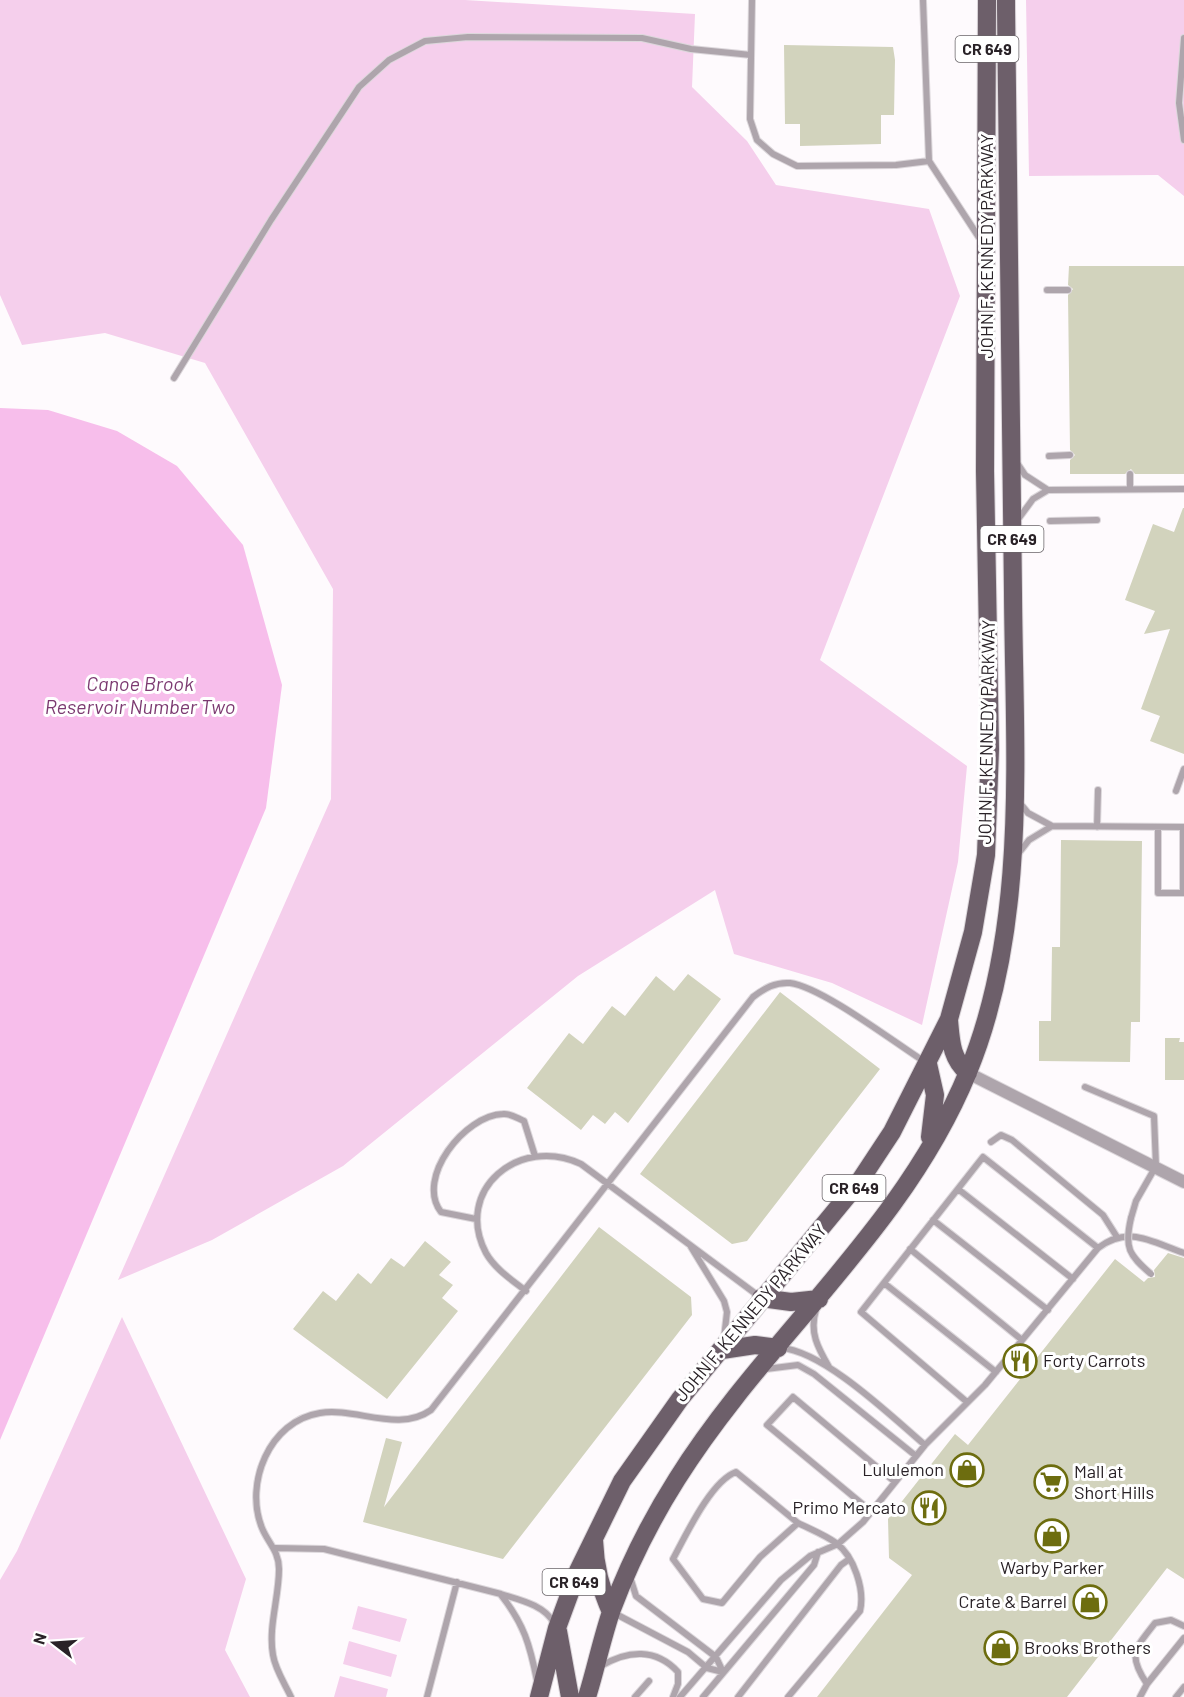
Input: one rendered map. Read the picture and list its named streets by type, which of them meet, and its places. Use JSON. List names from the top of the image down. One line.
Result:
{"streets":{"main road":["CR 649","JOHN F. KENNEDY PARKWAY"]},"water":["Canoe Brook Reservoir Number Two"],"places":{"restaurant":["Forty Carrots","Primo Mercato"],"shop":["Lululemon","Warby Parker","Crate & Barrel","Brooks Brothers"],"supermarket":["Mall at Short Hills"]},"north":"left"}
